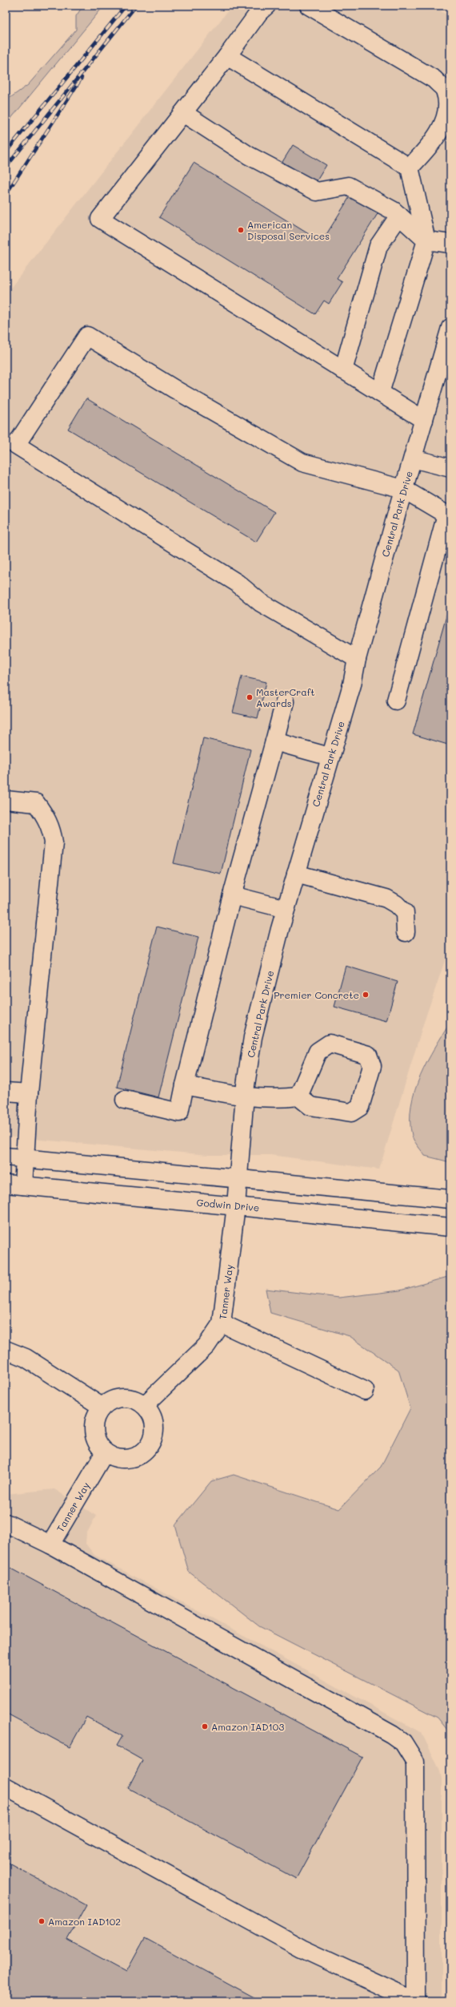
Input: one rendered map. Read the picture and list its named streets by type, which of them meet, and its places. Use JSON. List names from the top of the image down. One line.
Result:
{"streets":{"street":["Central Park Drive","Godwin Drive","Tanner Way"]},"crossings":[["Central Park Drive","Godwin Drive"],["Central Park Drive","Tanner Way"],["Godwin Drive","Tanner Way"]],"places":["American Disposal Services","MasterCraft Awards","Premier Concrete","Amazon IAD103","Amazon IAD102"]}
